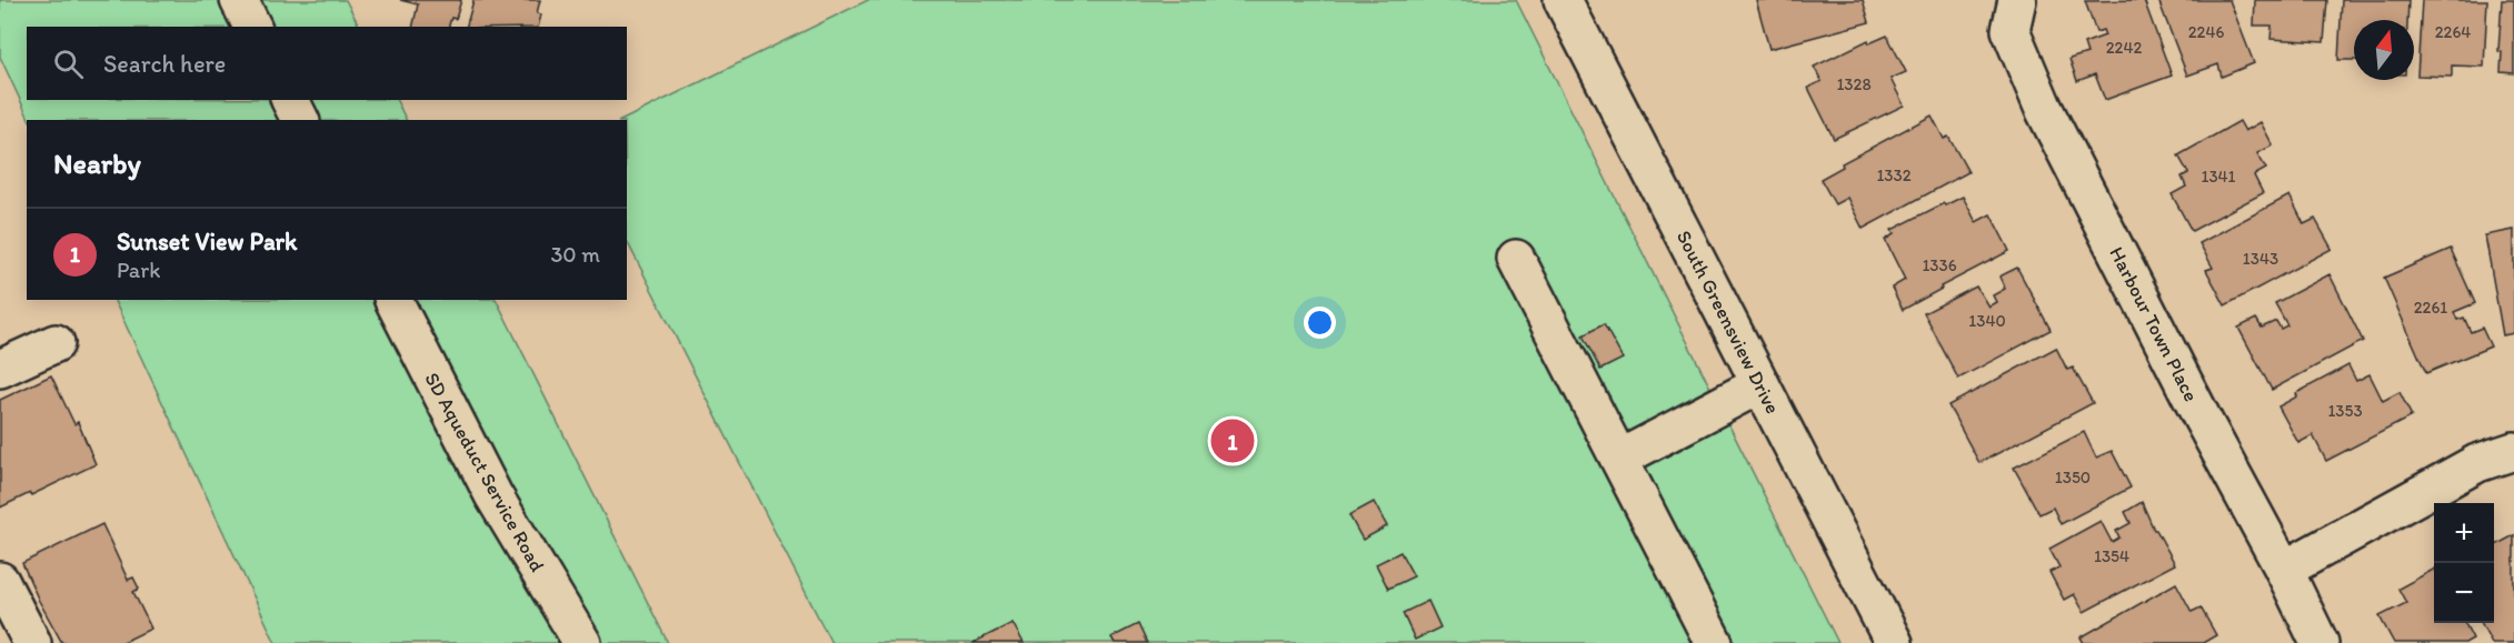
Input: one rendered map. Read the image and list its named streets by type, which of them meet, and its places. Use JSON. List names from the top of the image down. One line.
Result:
{"streets":{"street":["South Greensview Drive","Harbour Town Place","SD Aqueduct Service Road"]},"house_numbers":["2246","2264","2242","1328","1332","1341","1343","1336","2261","1340","1353","1350","1354"],"north":"top","page":{"search":"Search here","heading":"Nearby","list":[{"mark":"1","name":"Sunset View Park","note":"Park","value":"30 m"}],"pins":"1","map_buttons":["+","−"]}}
